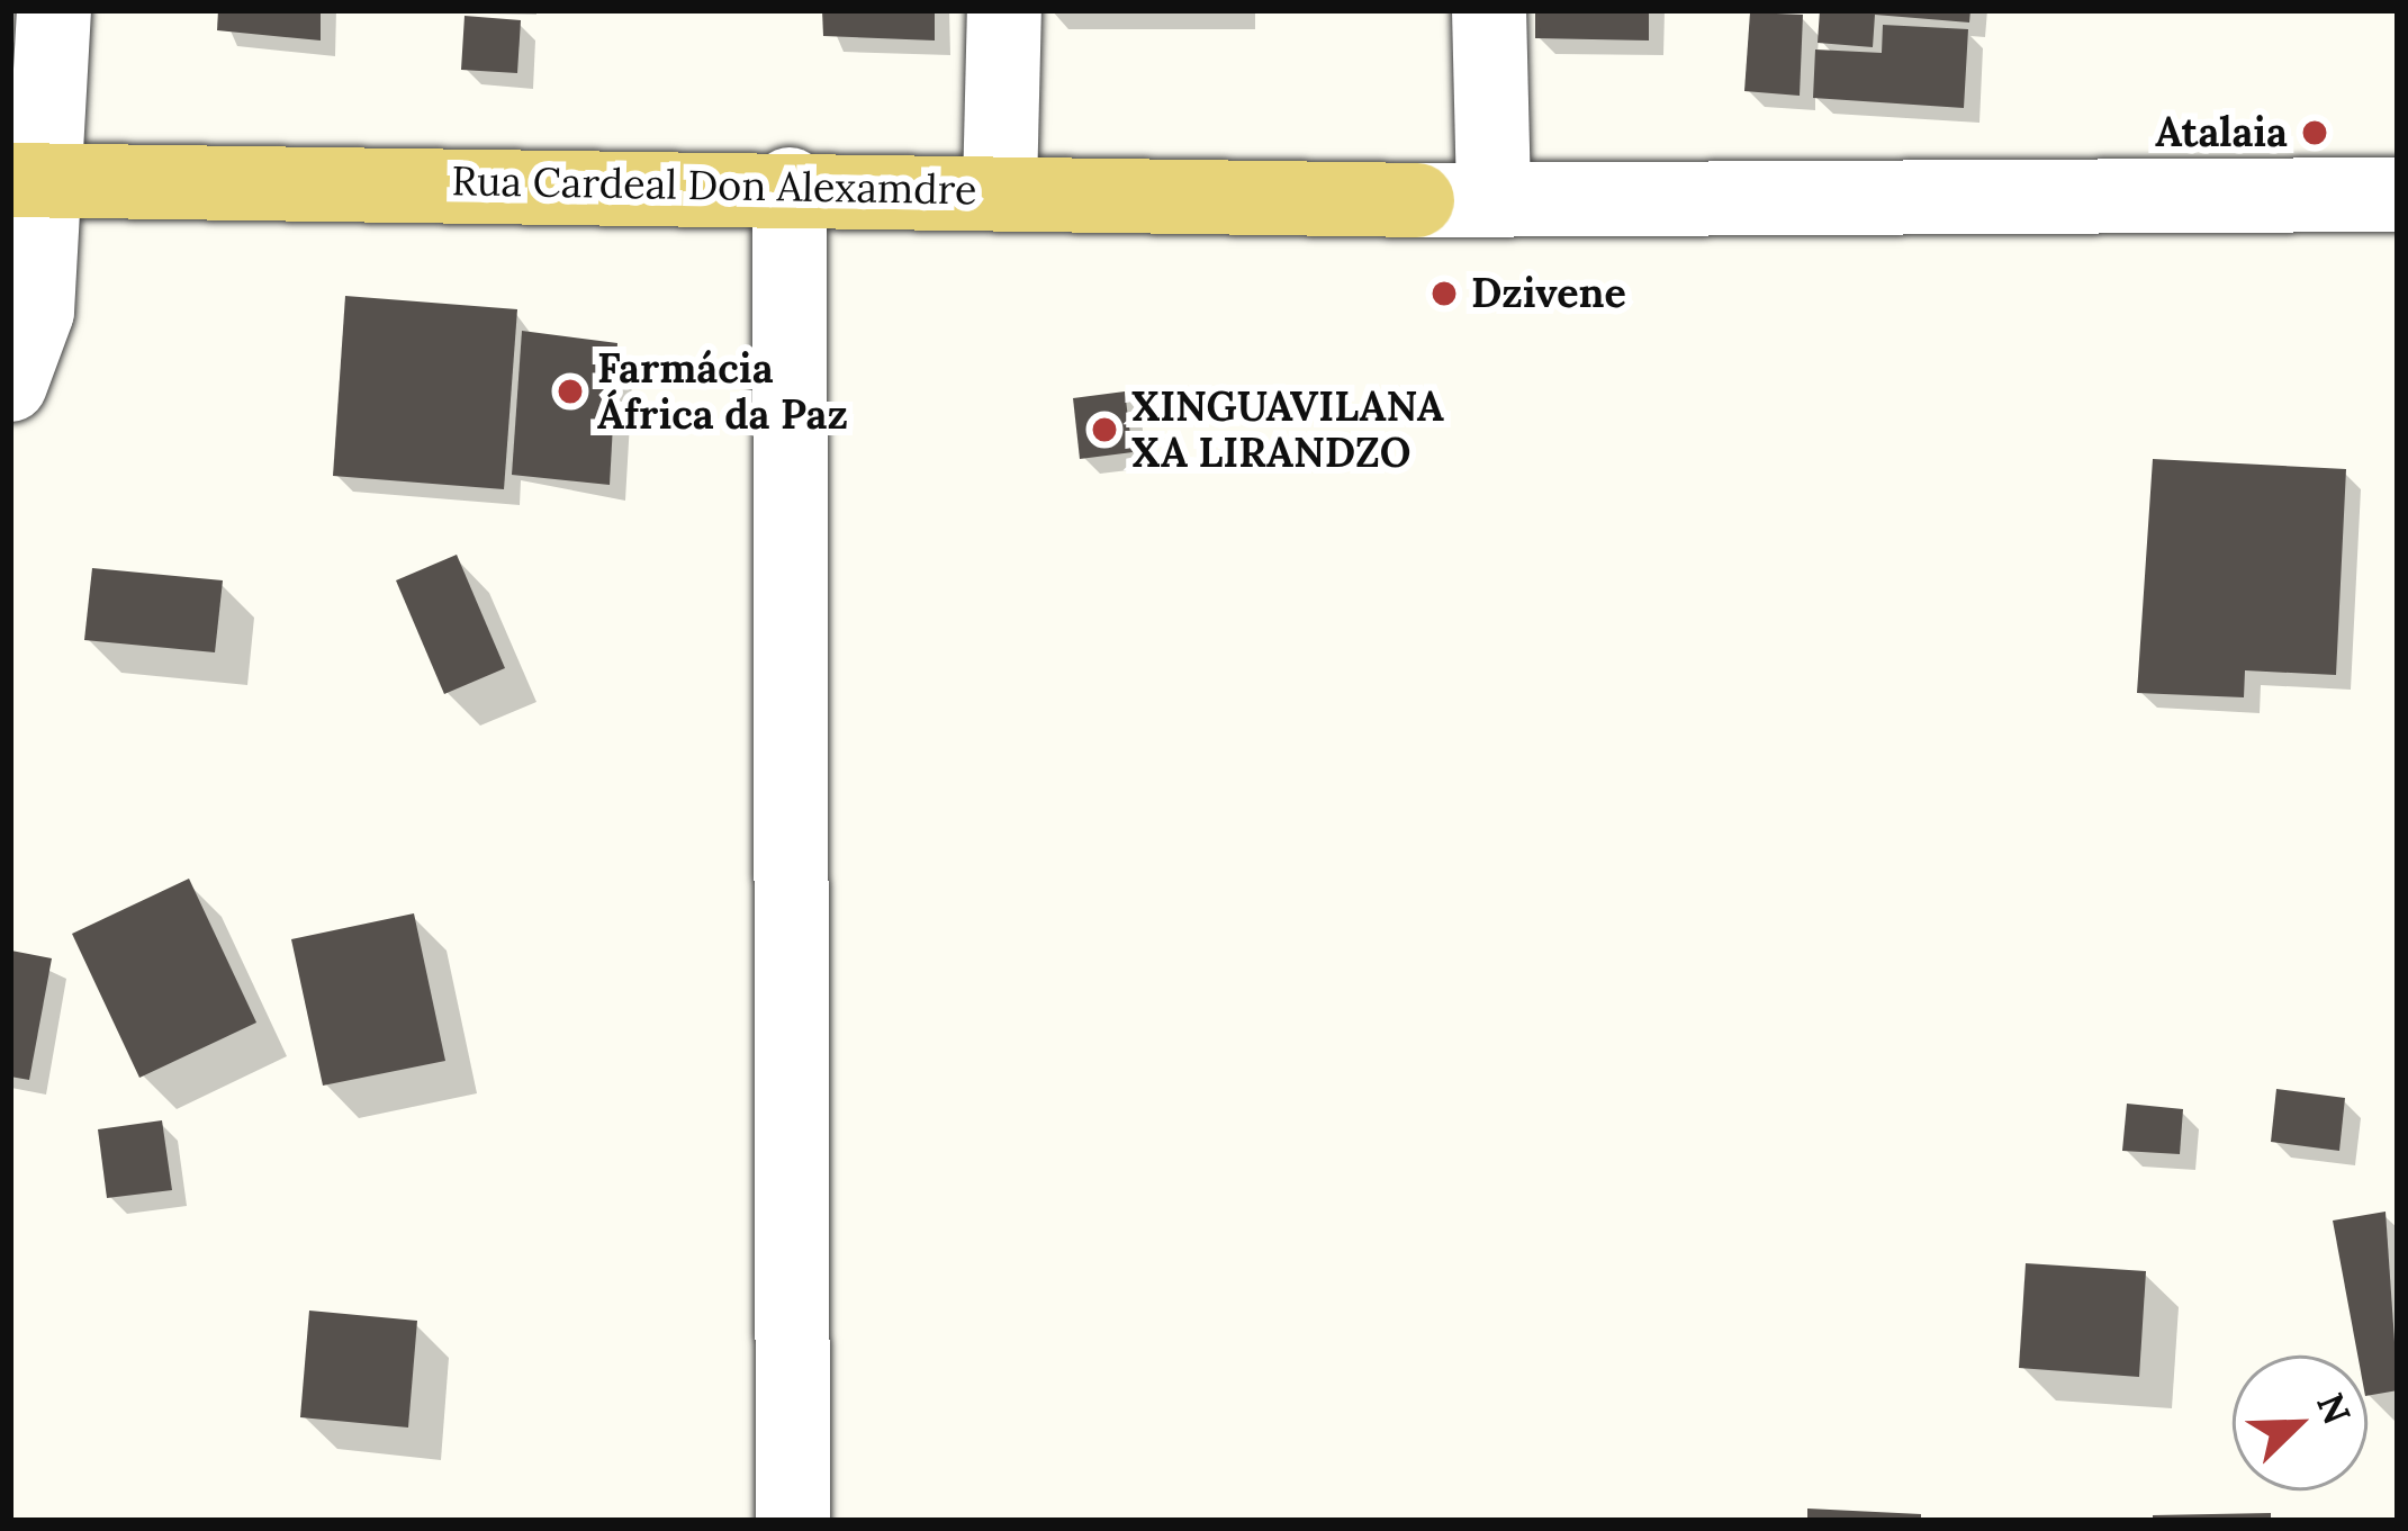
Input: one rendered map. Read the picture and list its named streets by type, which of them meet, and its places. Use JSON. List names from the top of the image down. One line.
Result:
{"streets":{"main road":["Rua Cardeal Don Alexamdre"]},"places":["Atalaia","Dzivene","Farmácia África da Paz","XINGUAVILANA XA LIRANDZO"],"north":"top right"}
